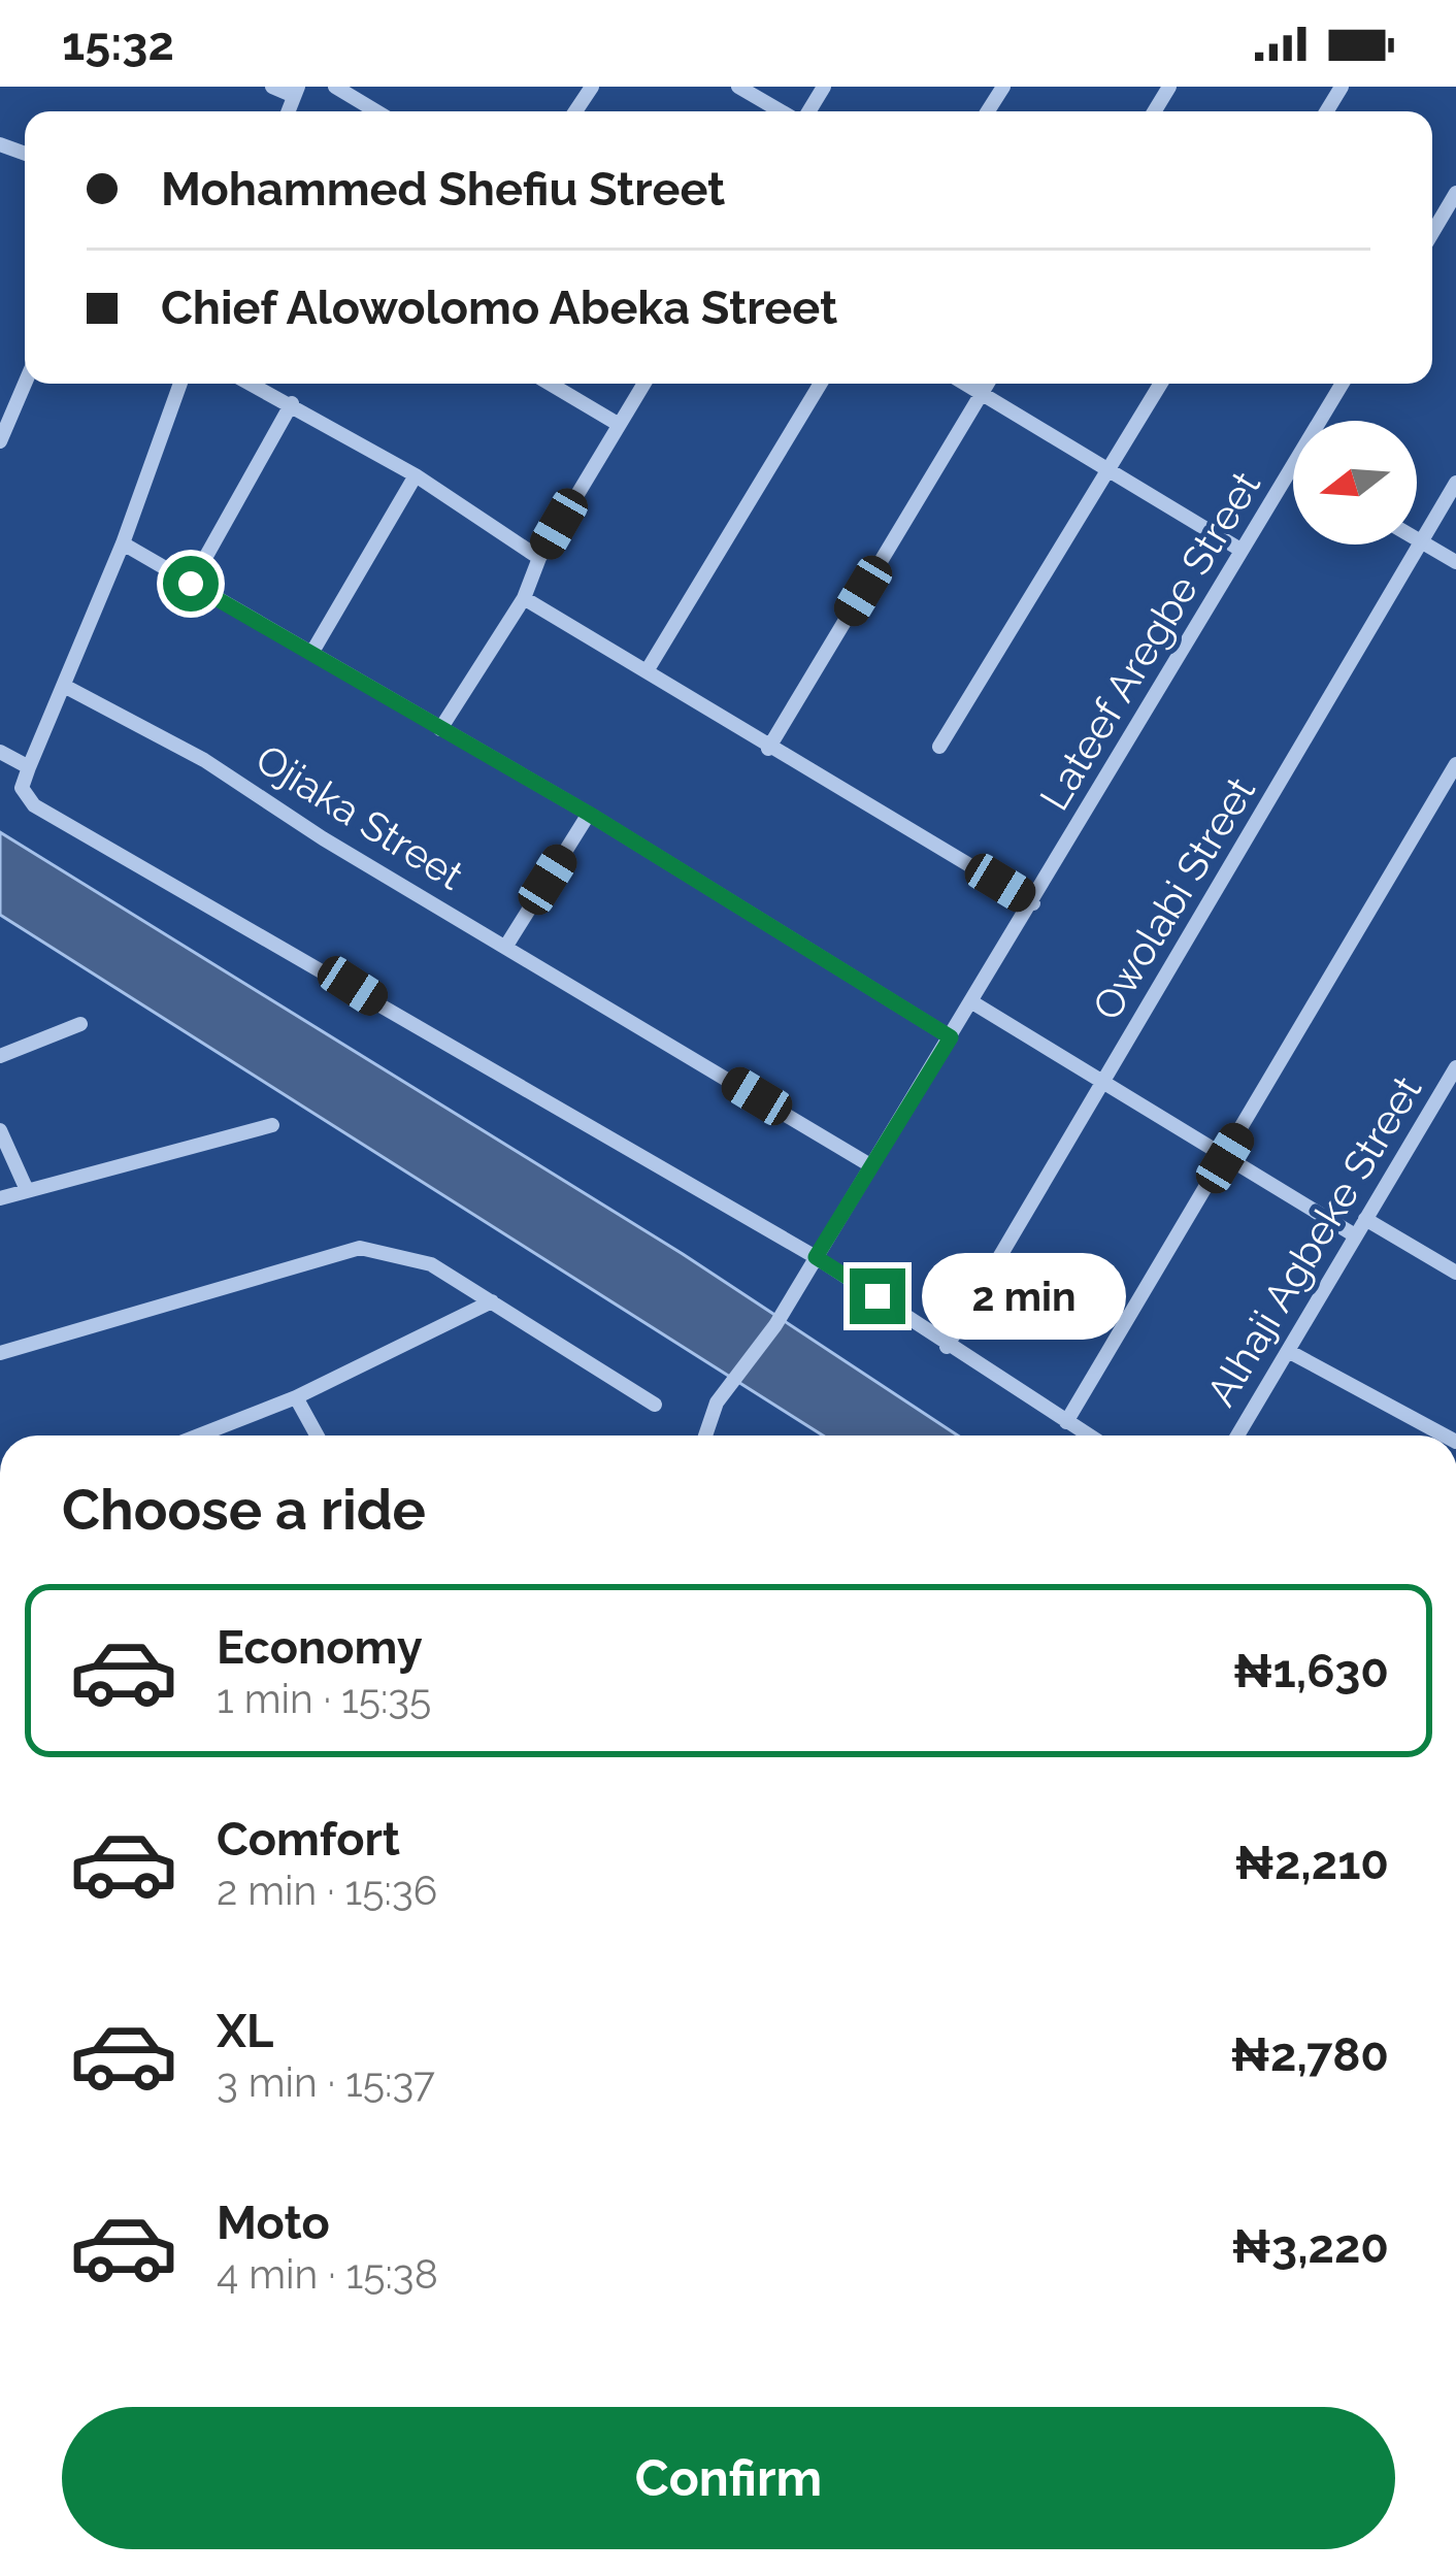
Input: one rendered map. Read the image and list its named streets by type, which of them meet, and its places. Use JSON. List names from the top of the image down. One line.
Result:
{"streets":{"street":["Lateef Aregbe Street","Ojiaka Street","Owolabi Street","Alhaji Agbeke Street"]},"crossings":[["Lateef Aregbe Street","Ojiaka Street"]],"north":"left","page":{"status":"15:32","banner":["Mohammed Shefiu Street","Chief Alowolomo Abeka Street"],"bubble":"2 min","heading":"Choose a ride","list":[{"name":"Economy","note":"1 min · 15:35","value":"₦1,630"},{"name":"Comfort","note":"2 min · 15:36","value":"₦2,210"},{"name":"XL","note":"3 min · 15:37","value":"₦2,780"},{"name":"Moto","note":"4 min · 15:38","value":"₦3,220"}],"buttons":"Confirm"}}
